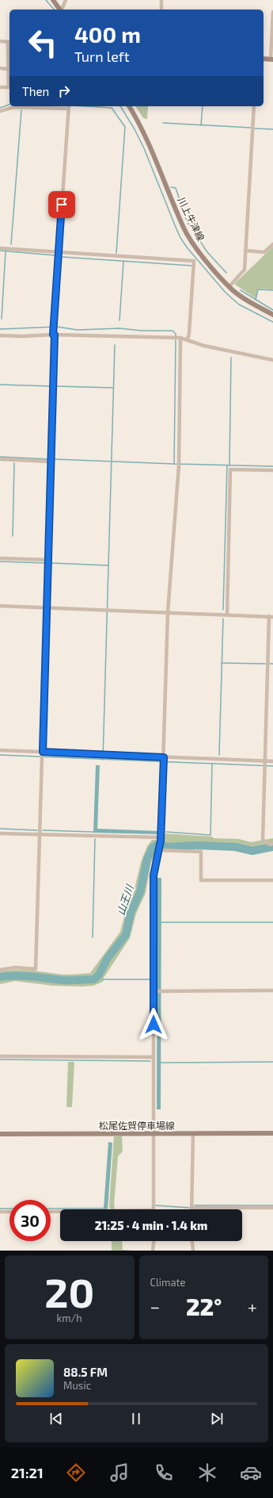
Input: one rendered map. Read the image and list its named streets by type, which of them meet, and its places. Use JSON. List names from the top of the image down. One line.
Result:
{"streets":{"main road":["川上牛津線","松尾佐賀停車場線"]},"water":["山王川"],"page":{"turn":["400 m","Turn left"],"then":"Then","limit":"30","trip":"21:25 · 4 min · 1.4 km","tile":[["20","km/h"],"Climate"],"heat":["−","22°","+"],"song":["88.5 FM","Music"],"tabs":"21:21"}}
